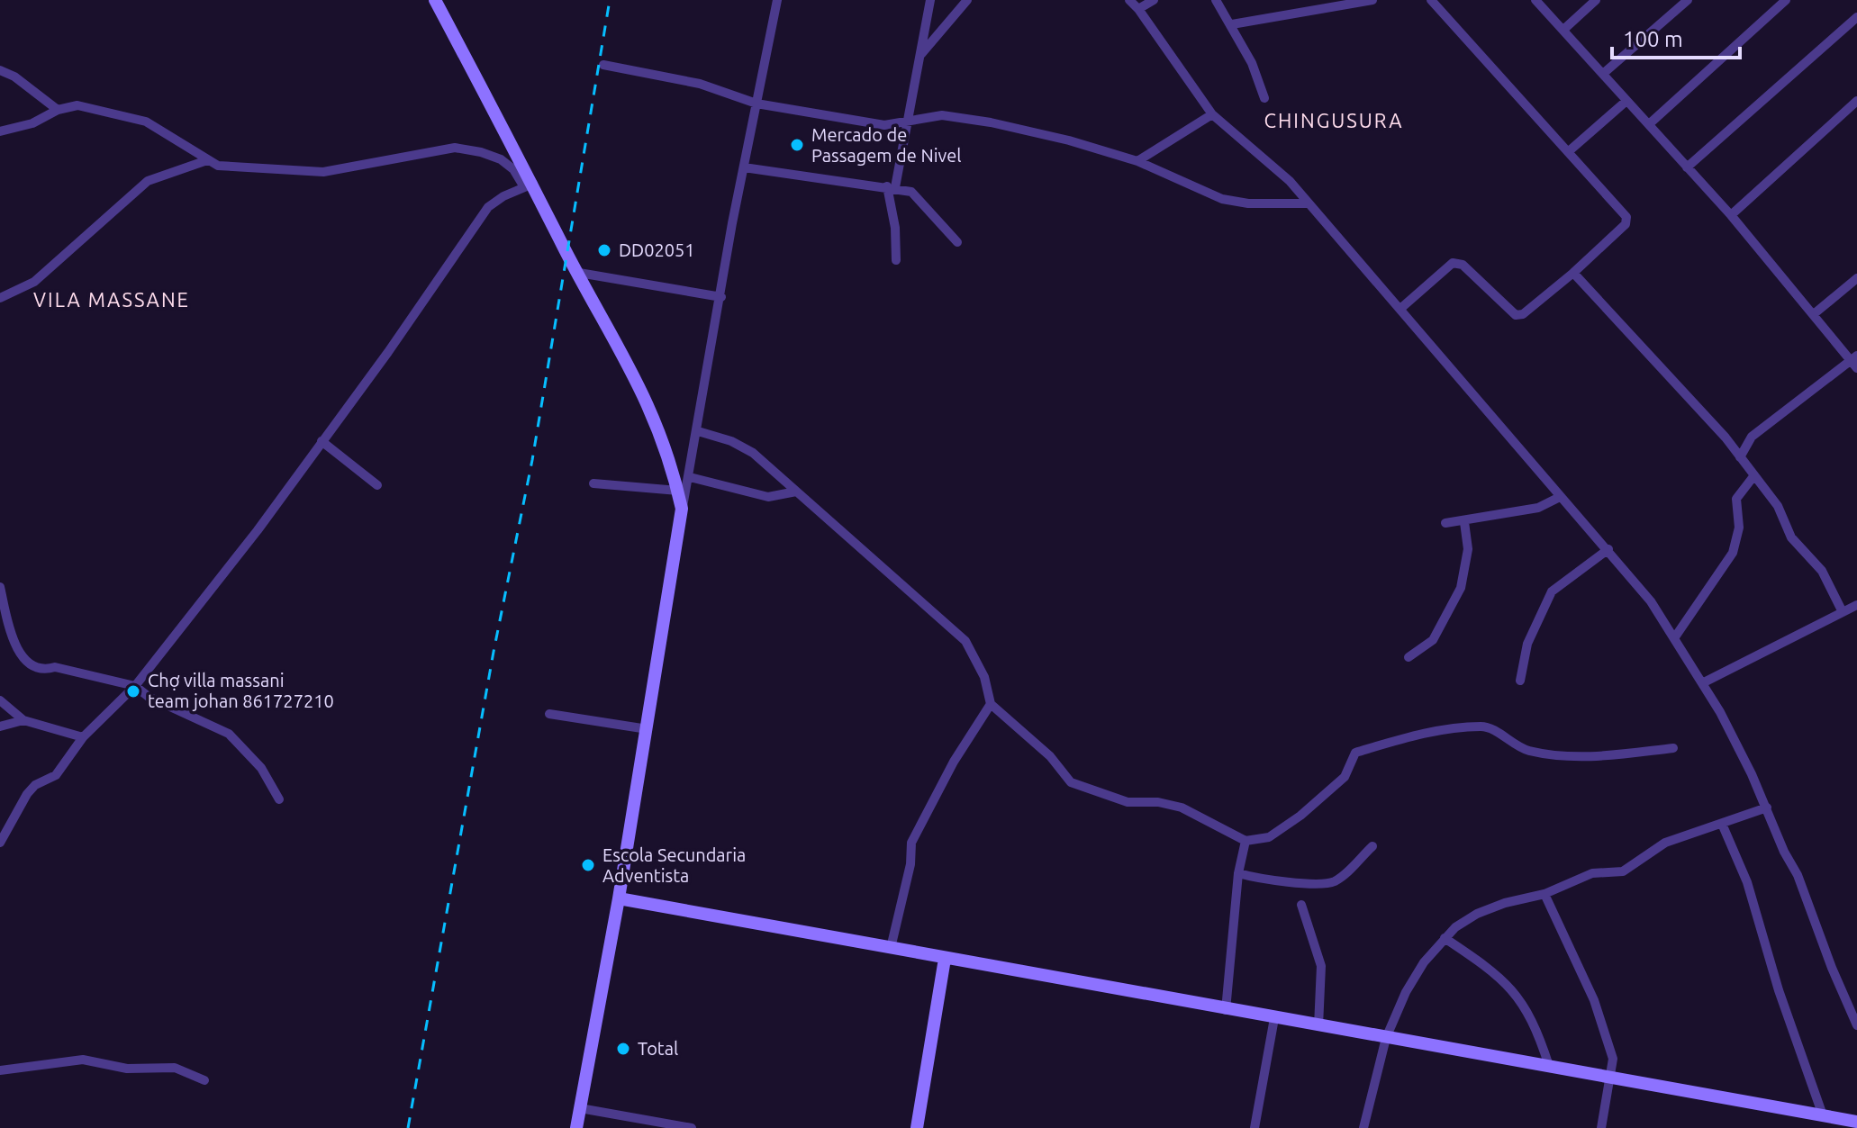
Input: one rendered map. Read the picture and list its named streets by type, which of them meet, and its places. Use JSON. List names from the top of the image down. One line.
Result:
{"districts":["CHINGUSURA","VILA MASSANE"],"places":["Mercado de Passagem de Nivel","DD02051","Chợ villa massani team johan 861727210","Escola Secundaria Adventista","Total"],"scale_bar":"100 m"}
